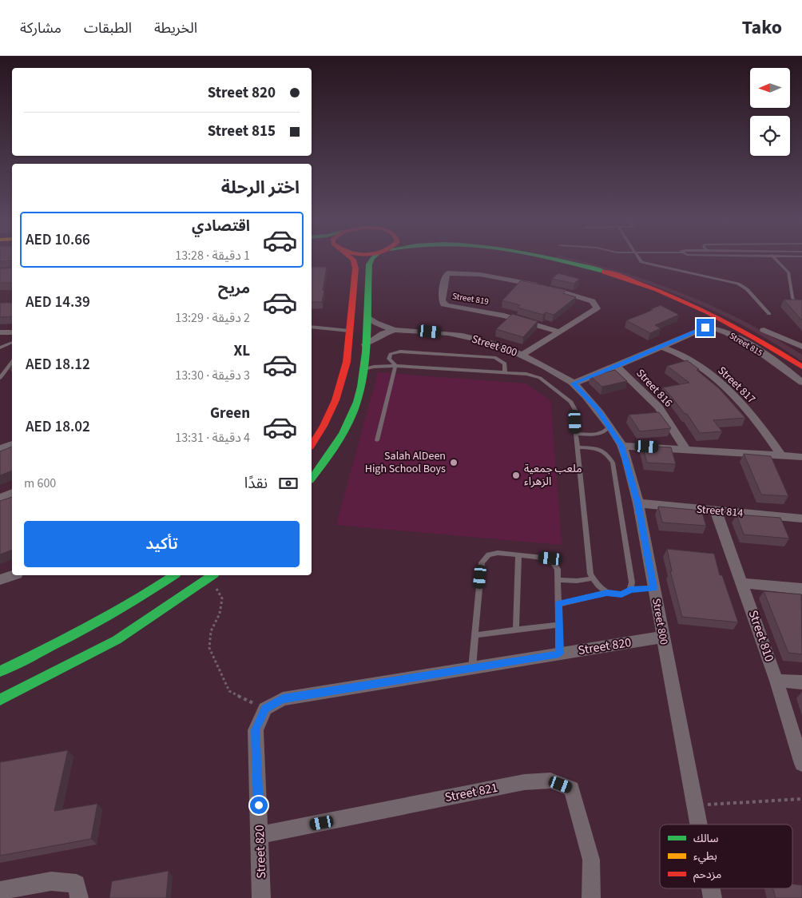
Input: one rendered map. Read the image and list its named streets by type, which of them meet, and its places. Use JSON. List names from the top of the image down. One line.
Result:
{"streets":{"street":["Street 819","Street 815","Street 800","Street 817","Street 816","Street 814","Street 810","Street 820","Street 821"]},"crossings":[["Street 819","Street 800"],["Street 815","Street 800"],["Street 815","Street 817"],["Street 815","Street 816"],["Street 800","Street 814"],["Street 800","Street 820"],["Street 814","Street 810"],["Street 820","Street 821"]],"places":["Salah AlDeen High School Boys","ملعب جمعية الزهراء"],"legend":["سالك","بطيء","مزدحم"],"north":"left","page":{"header":"Tako","nav":["الخريطة","الطبقات","مشاركة"],"banner":["Street 820","Street 815"],"heading":"اختر الرحلة","list":[{"name":"اقتصادي","note":"1 دقيقة · 13:28","value":"AED 10.66"},{"name":"مريح","note":"2 دقيقة · 13:29","value":"AED 14.39"},{"name":"XL","note":"3 دقيقة · 13:30","value":"AED 18.12"},{"name":"Green","note":"4 دقيقة · 13:31","value":"AED 18.02"}],"pay":["نقدًا","600 m"],"buttons":"تأكيد"}}
